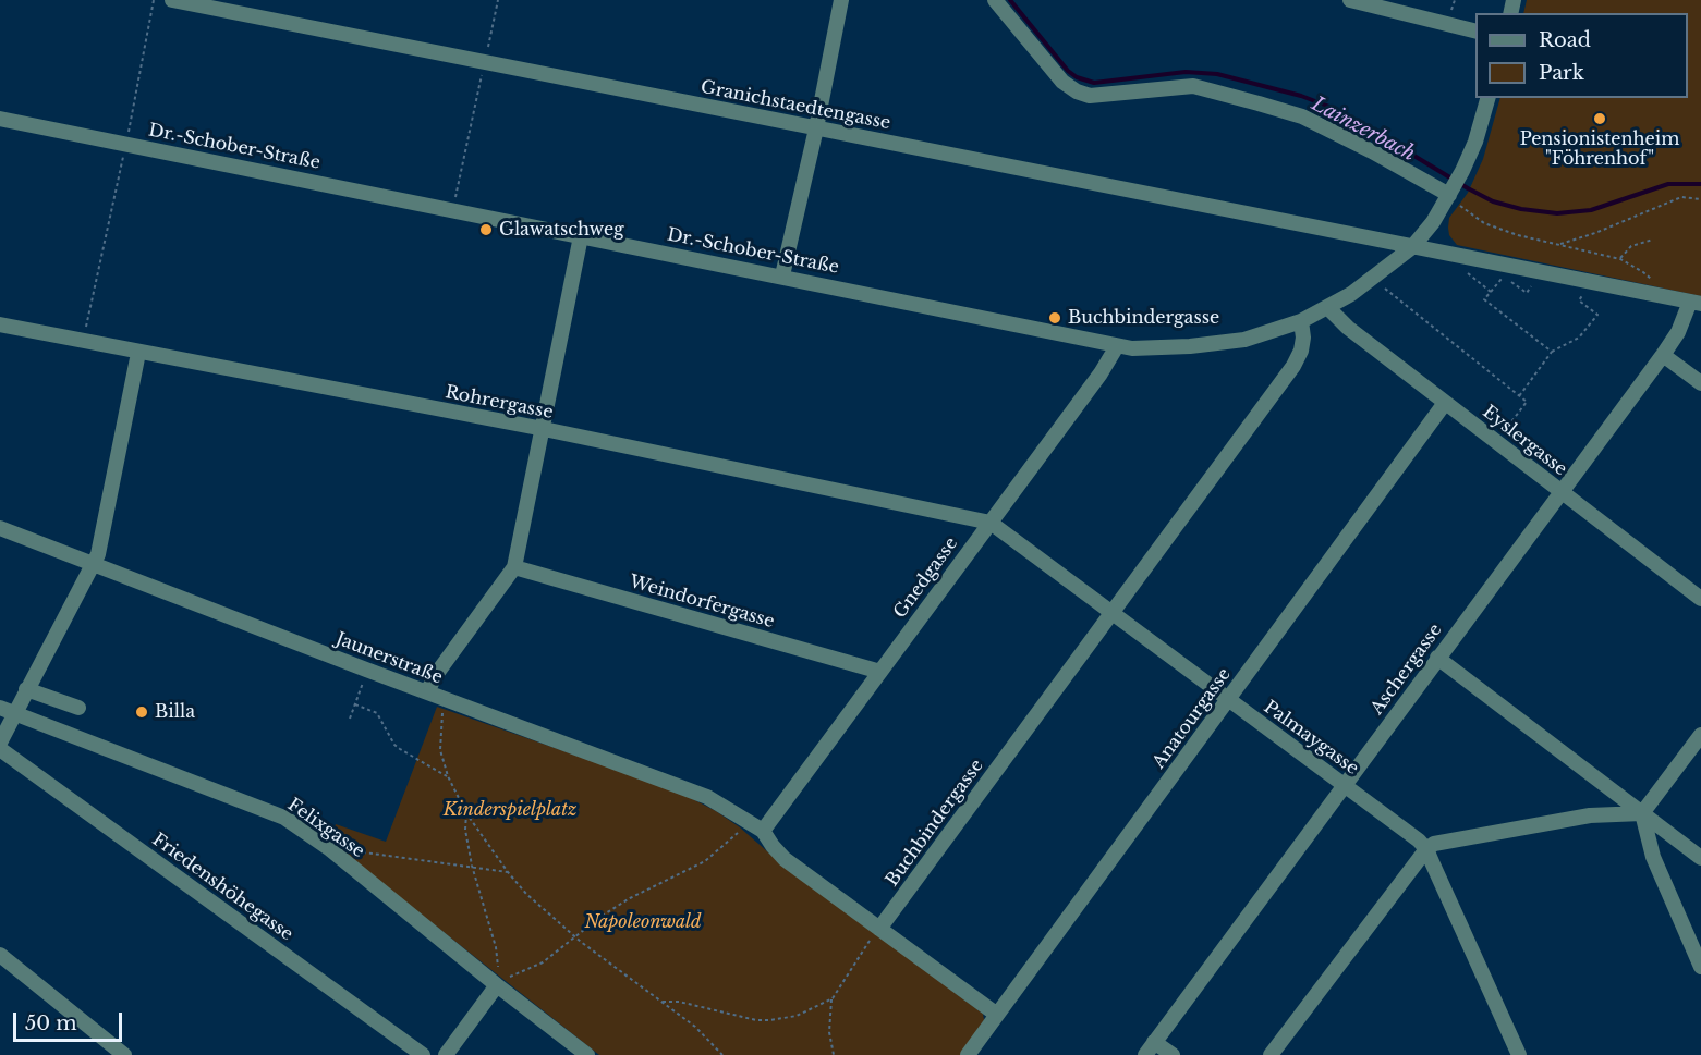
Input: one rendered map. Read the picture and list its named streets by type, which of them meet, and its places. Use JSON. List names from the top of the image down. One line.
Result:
{"streets":{"street":["Granichstaedtengasse","Dr.-Schober-Straße","Rohrergasse","Eyslergasse","Gnedgasse","Weindorfergasse","Jaunerstraße","Aschergasse","Anatourgasse","Palmaygasse","Buchbindergasse","Felixgasse","Friedenshöhegasse"]},"crossings":[["Granichstaedtengasse","Dr.-Schober-Straße"],["Granichstaedtengasse","Aschergasse"],["Dr.-Schober-Straße","Eyslergasse"],["Dr.-Schober-Straße","Gnedgasse"],["Dr.-Schober-Straße","Buchbindergasse"],["Rohrergasse","Gnedgasse"],["Rohrergasse","Palmaygasse"],["Eyslergasse","Aschergasse"],["Eyslergasse","Anatourgasse"],["Gnedgasse","Weindorfergasse"],["Gnedgasse","Jaunerstraße"],["Gnedgasse","Palmaygasse"],["Aschergasse","Palmaygasse"],["Anatourgasse","Palmaygasse"],["Palmaygasse","Buchbindergasse"]],"water":["Lainzerbach"],"parks":["Kinderspielplatz","Napoleonwald"],"places":["Pensionistenheim \"Föhrenhof\"","Glawatschweg","Buchbindergasse","Billa"],"legend":["Road","Park"],"scale_bar":"50 m"}
